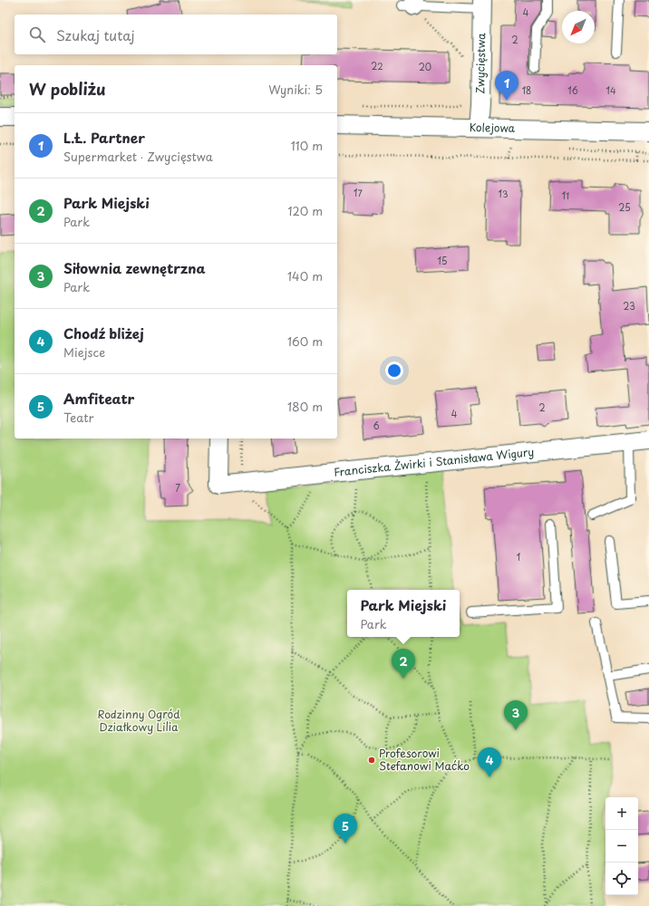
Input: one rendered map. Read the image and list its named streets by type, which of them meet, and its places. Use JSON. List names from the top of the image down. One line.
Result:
{"streets":{"street":["Zwycięstwa","Kolejowa","Franciszka Żwirki i Stanisława Wigury"]},"crossings":[["Zwycięstwa","Kolejowa"]],"parks":["Rodzinny Ogród Działkowy Lilia"],"places":["Profesorowi Stefanowi Maćko"],"house_numbers":["4","2","22","20","18","16","14","17","13","11","25","15","23","2","4","6","7","1"],"north":"bottom left","page":{"search":"Szukaj tutaj","heading":["W pobliżu","Wyniki: 5"],"pins":["1","2","3","4","5"],"list":[{"mark":"1","name":"L.Ł. Partner","note":"Supermarket · Zwycięstwa","value":"110 m"},{"mark":"2","name":"Park Miejski","note":"Park","value":"120 m"},{"mark":"3","name":"Siłownia zewnętrzna","note":"Park","value":"140 m"},{"mark":"4","name":"Chodź bliżej","note":"Miejsce","value":"160 m"},{"mark":"5","name":"Amfiteatr","note":"Teatr","value":"180 m"}],"popup":["Park Miejski","Park"],"map_buttons":["+","−"]}}
